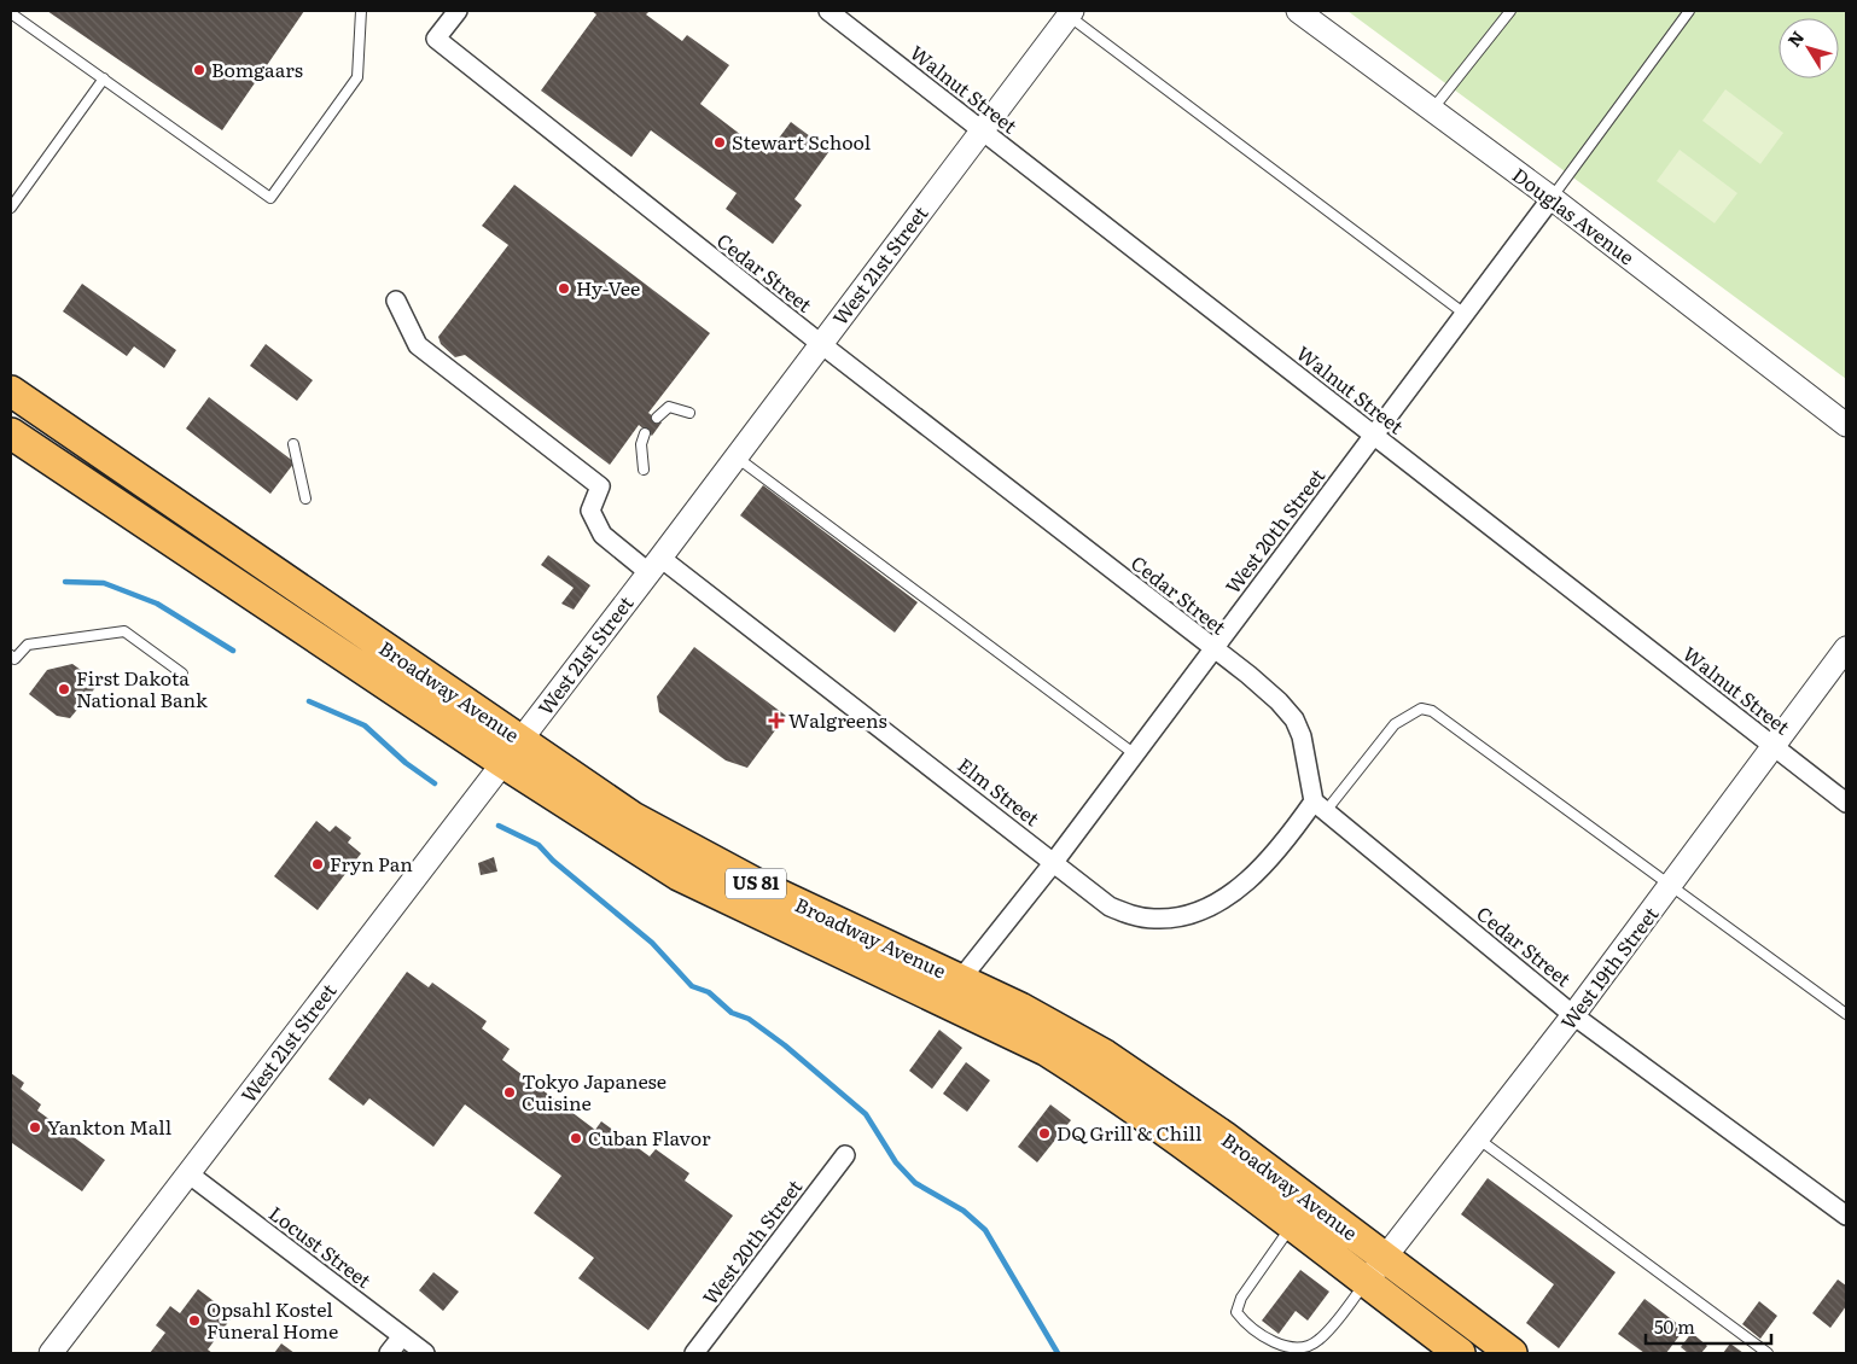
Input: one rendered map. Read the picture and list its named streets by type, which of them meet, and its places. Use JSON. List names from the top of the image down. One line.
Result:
{"streets":{"highway":["Broadway Avenue","US 81"],"street":["Walnut Street","Douglas Avenue","West 21st Street","Cedar Street","West 20th Street","Elm Street","West 19th Street","Locust Street"]},"crossings":[["Walnut Street","West 21st Street"],["Walnut Street","West 20th Street"],["Walnut Street","West 19th Street"],["Douglas Avenue","West 20th Street"],["West 21st Street","Cedar Street"],["West 21st Street","Broadway Avenue"],["West 21st Street","Elm Street"],["West 21st Street","Locust Street"],["Cedar Street","West 20th Street"],["Cedar Street","Elm Street"],["Cedar Street","West 19th Street"],["West 20th Street","Broadway Avenue"],["West 20th Street","Elm Street"],["Broadway Avenue","West 19th Street"]],"places":{"other":["Bomgaars","Stewart School","Hy-Vee","First Dakota National Bank","Fryn Pan","Tokyo Japanese Cuisine","Yankton Mall","DQ Grill & Chill","Cuban Flavor","Opsahl Kostel Funeral Home"],"health":["Walgreens"]},"scale_bar":"50 m","north":"top left"}
